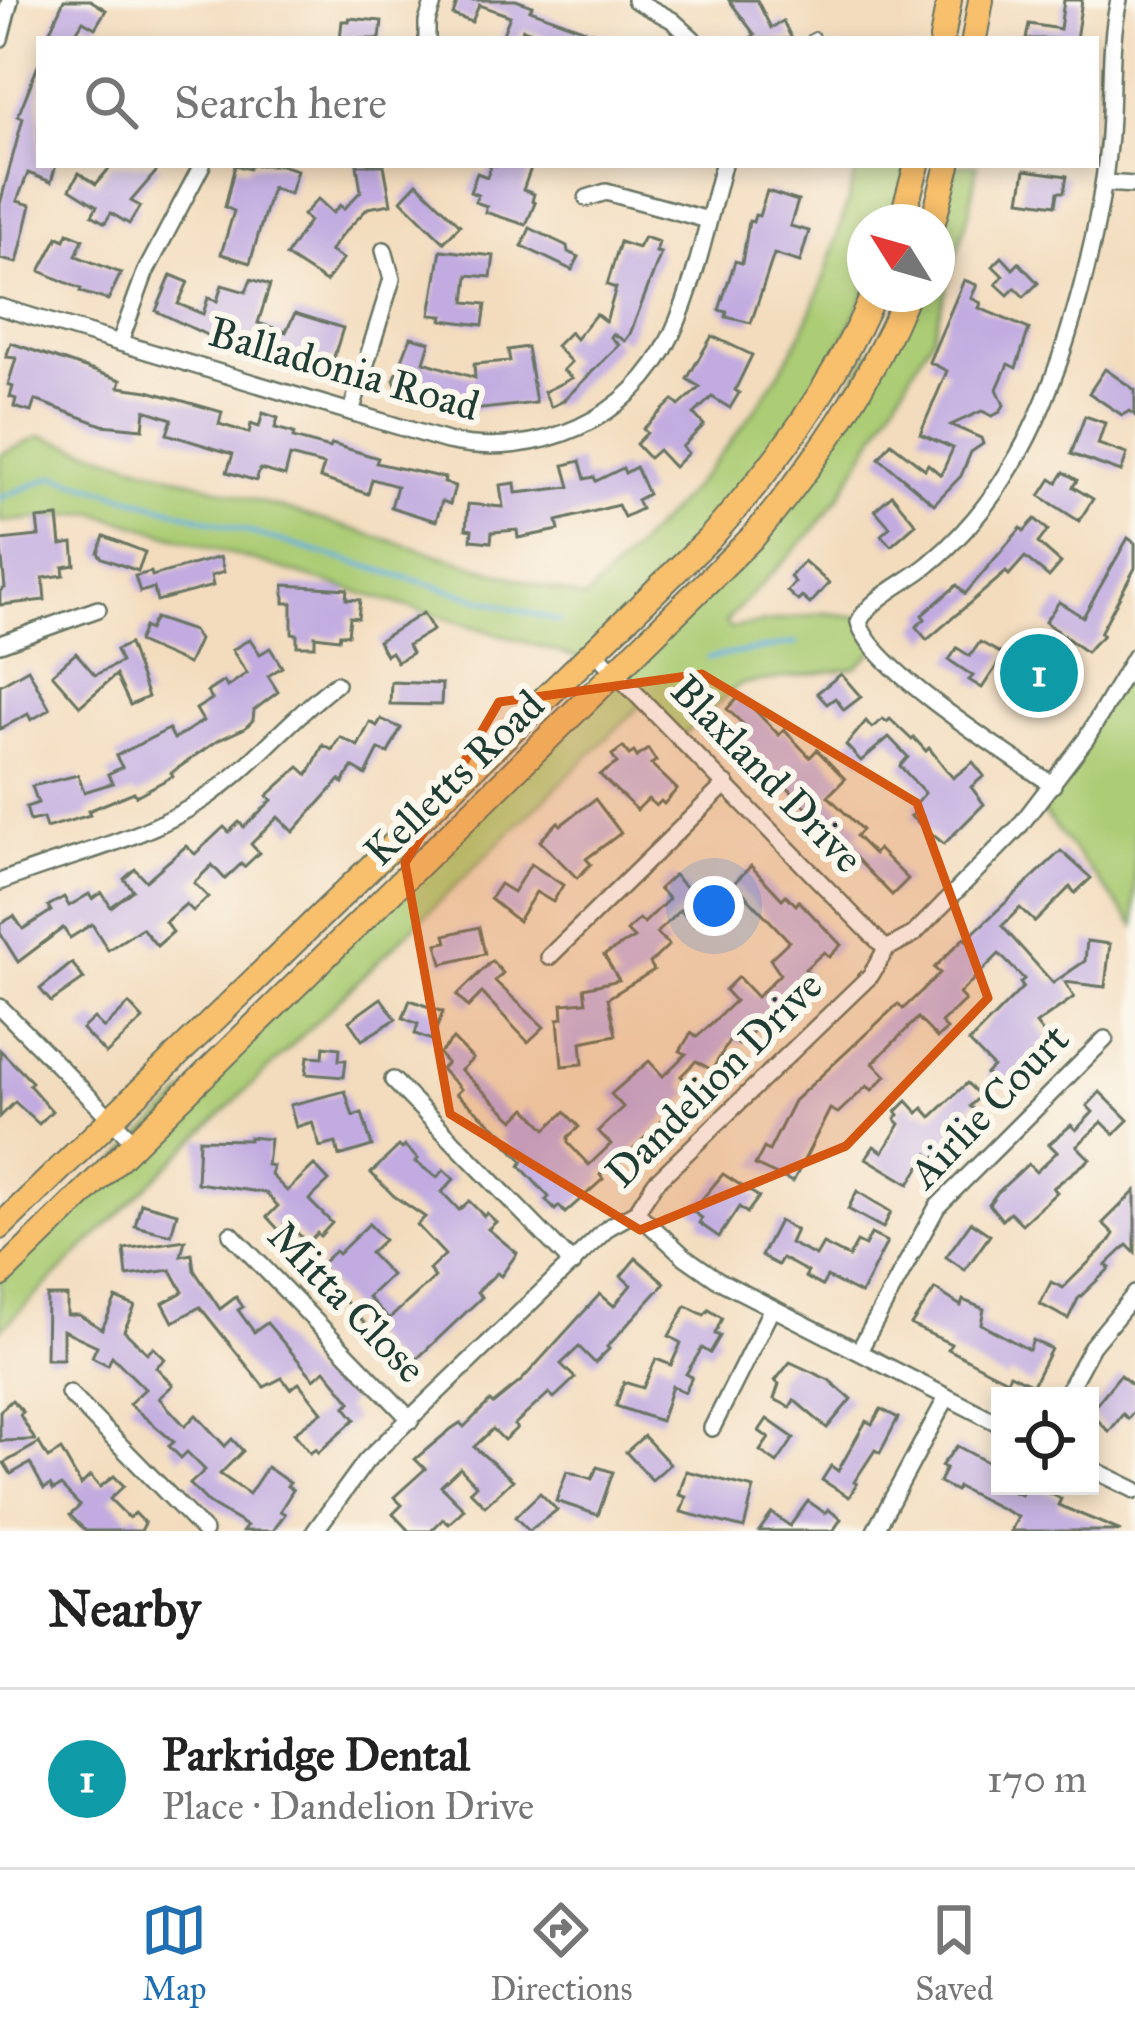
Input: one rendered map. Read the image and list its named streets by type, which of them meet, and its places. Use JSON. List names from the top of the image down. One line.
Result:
{"streets":{"main road":["Kelletts Road"],"street":["Balladonia Road","Blaxland Drive","Dandelion Drive","Airlie Court","Mitta Close"]},"crossings":[["Blaxland Drive","Kelletts Road"],["Blaxland Drive","Dandelion Drive"],["Dandelion Drive","Mitta Close"]],"north":"top left","page":{"search":"Search here","pins":"1","heading":"Nearby","list":[{"mark":"1","name":"Parkridge Dental","note":"Place · Dandelion Drive","value":"170 m"}],"nav":["Map","Directions","Saved"]}}
